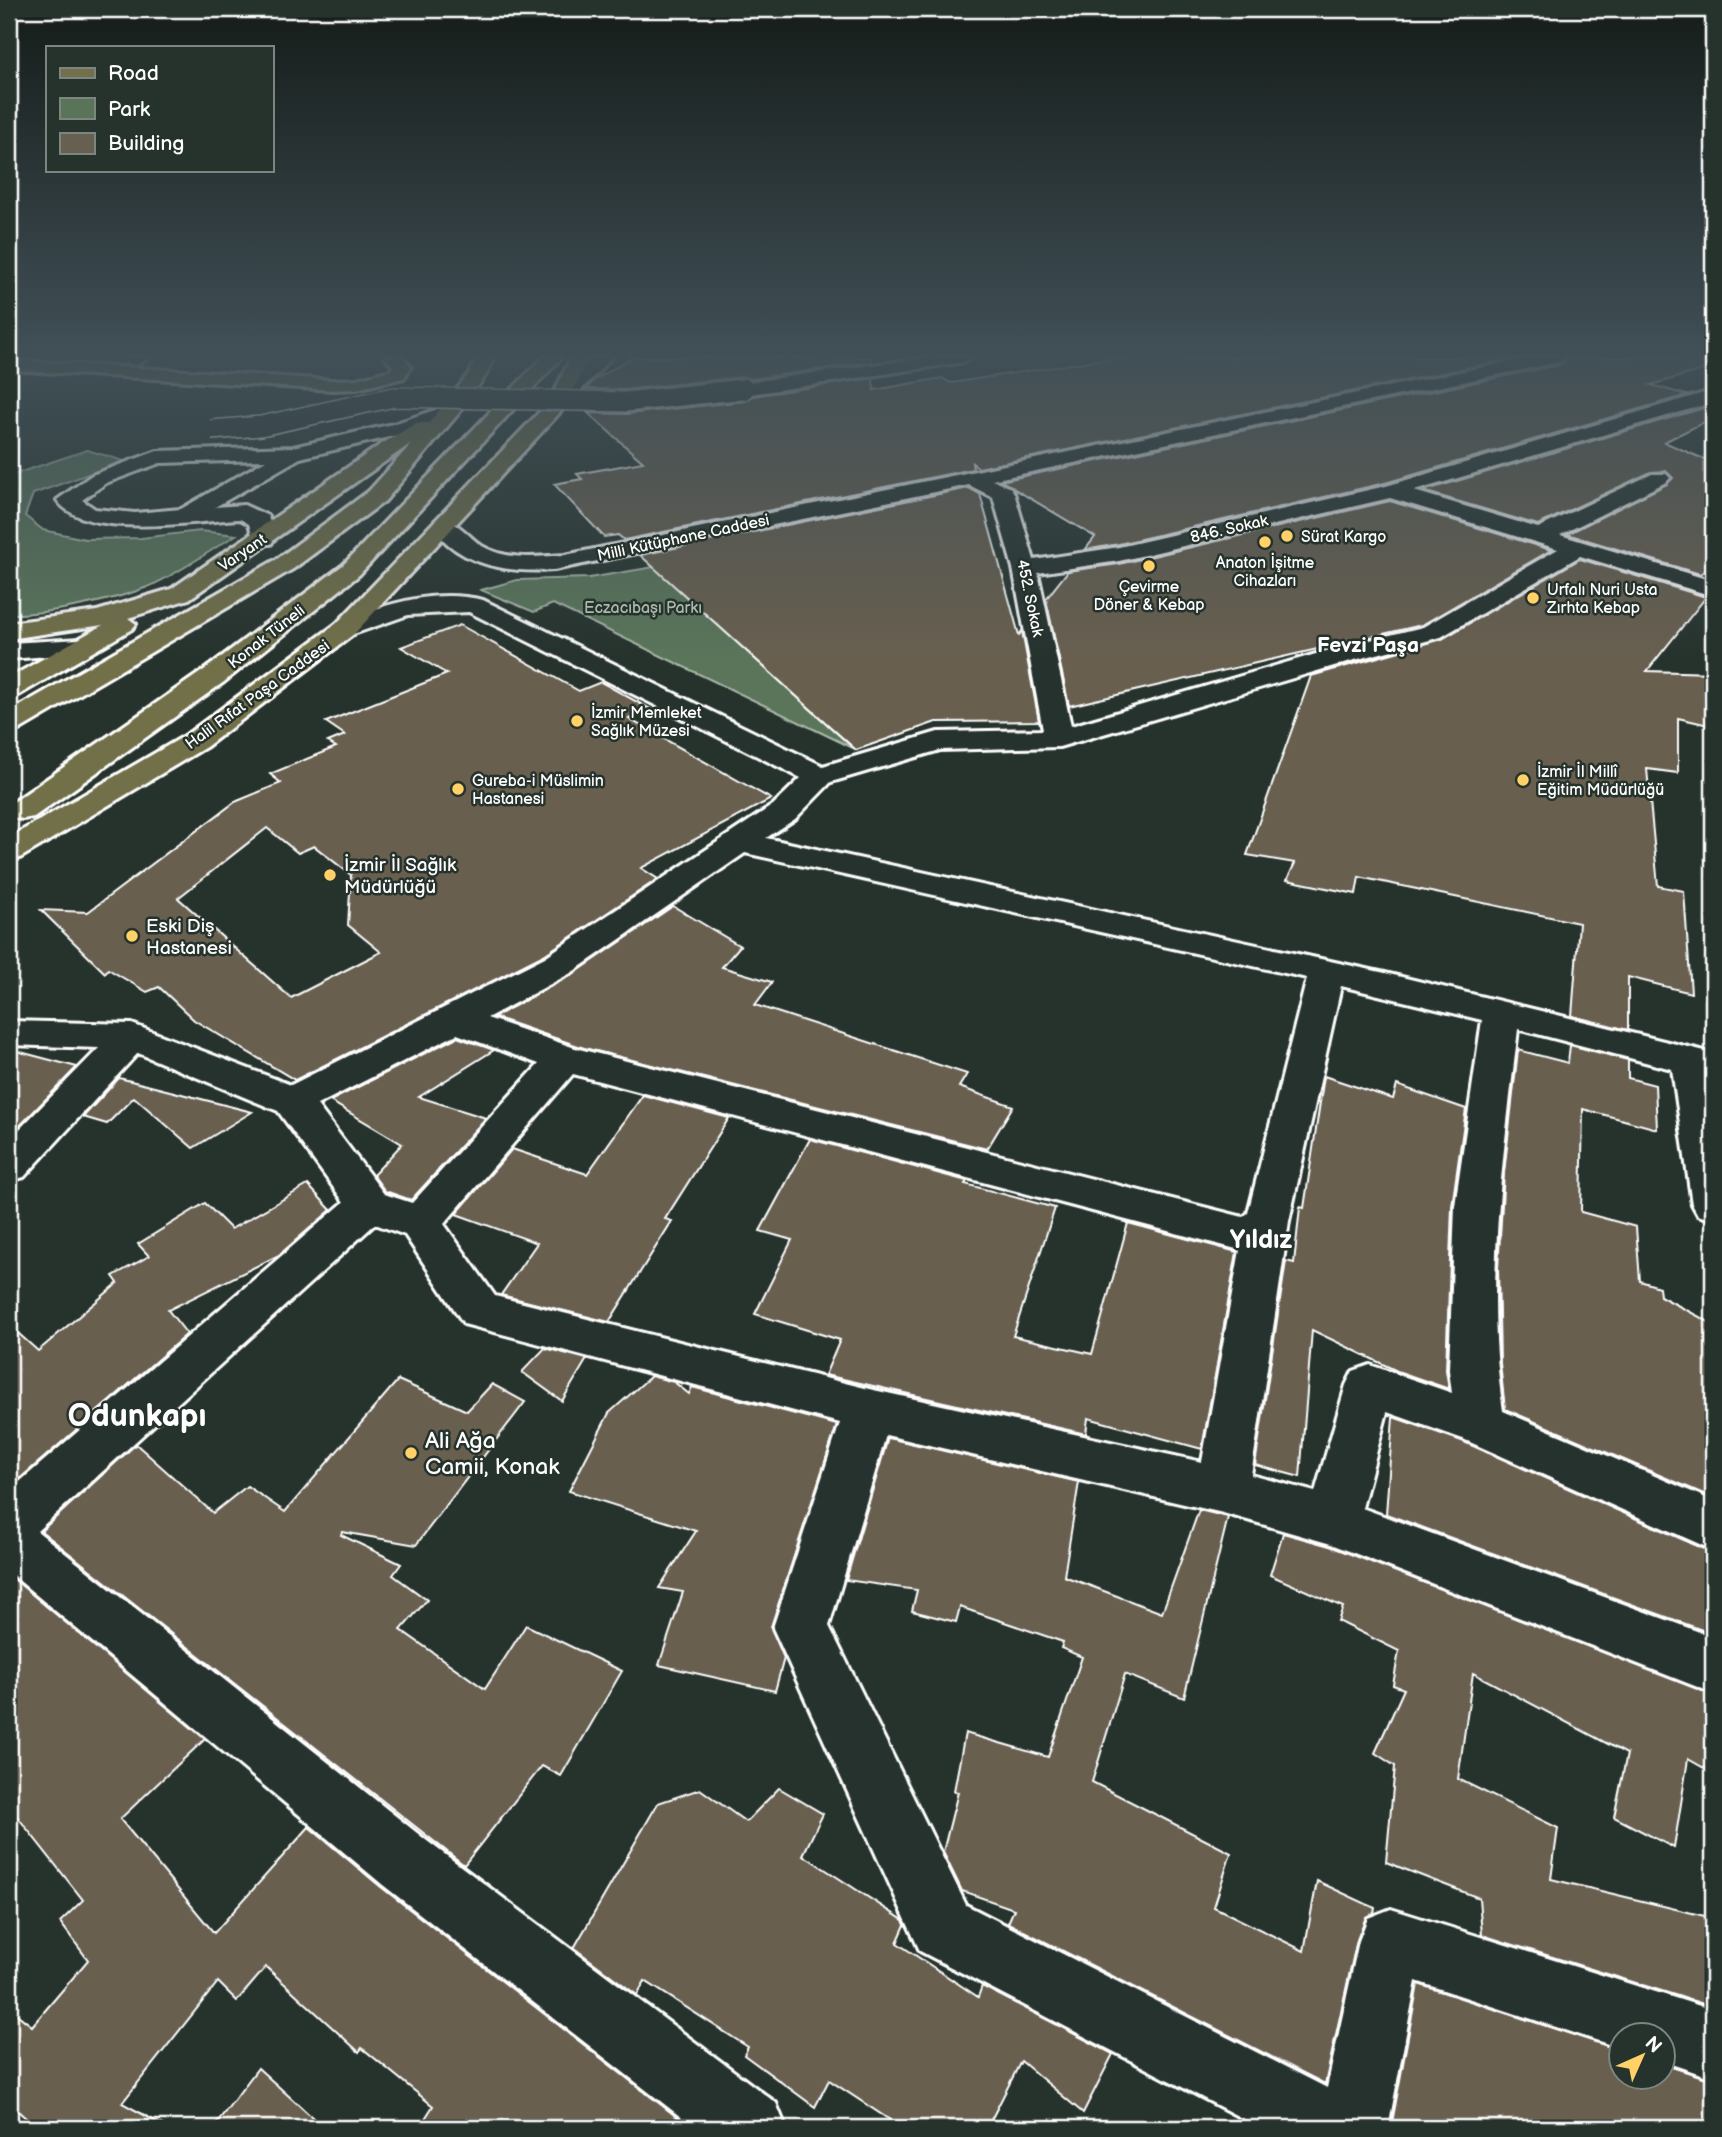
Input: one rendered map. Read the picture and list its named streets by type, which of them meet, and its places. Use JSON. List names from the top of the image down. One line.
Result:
{"streets":{"main road":["Varyant","Konak Tüneli","Halil Rıfat Paşa Caddesi"],"street":["846. Sokak","Milli Kütüphane Caddesi","452. Sokak"]},"crossings":[["846. Sokak","452. Sokak"],["Milli Kütüphane Caddesi","452. Sokak"],["Milli Kütüphane Caddesi","Halil Rıfat Paşa Caddesi"]],"districts":["Fevzi Paşa","Yıldız","Odunkapı"],"parks":["Eczacıbaşı Parkı"],"places":["Sürat Kargo","Anaton İşitme Cihazları","Çevirme Döner & Kebap","Urfalı Nuri Usta Zırhta Kebap","İzmir Memleket Sağlık Müzesi","İzmir İl Millî Eğitim Müdürlüğü","Gureba-i Müslimin Hastanesi","İzmir İl Sağlık Müdürlüğü","Eski Diş Hastanesi","Ali Ağa Camii, Konak"],"legend":["Road","Park","Building"],"north":"top right"}
